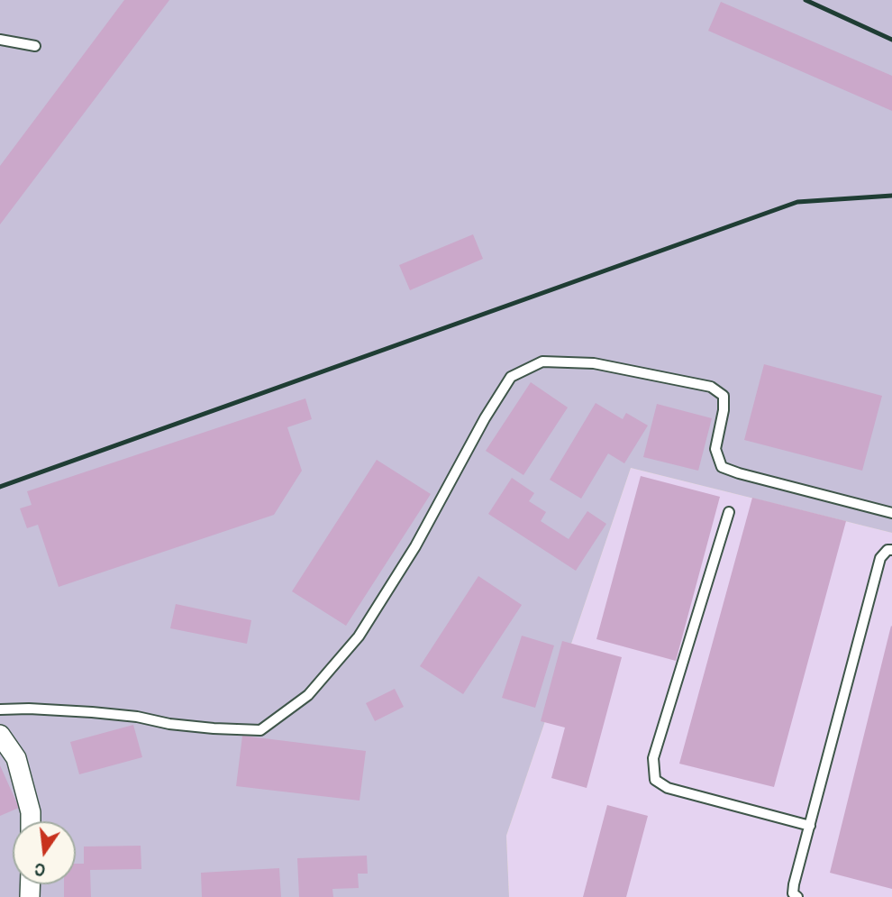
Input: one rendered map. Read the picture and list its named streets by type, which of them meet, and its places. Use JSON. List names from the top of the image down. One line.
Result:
{"north":"bottom"}
